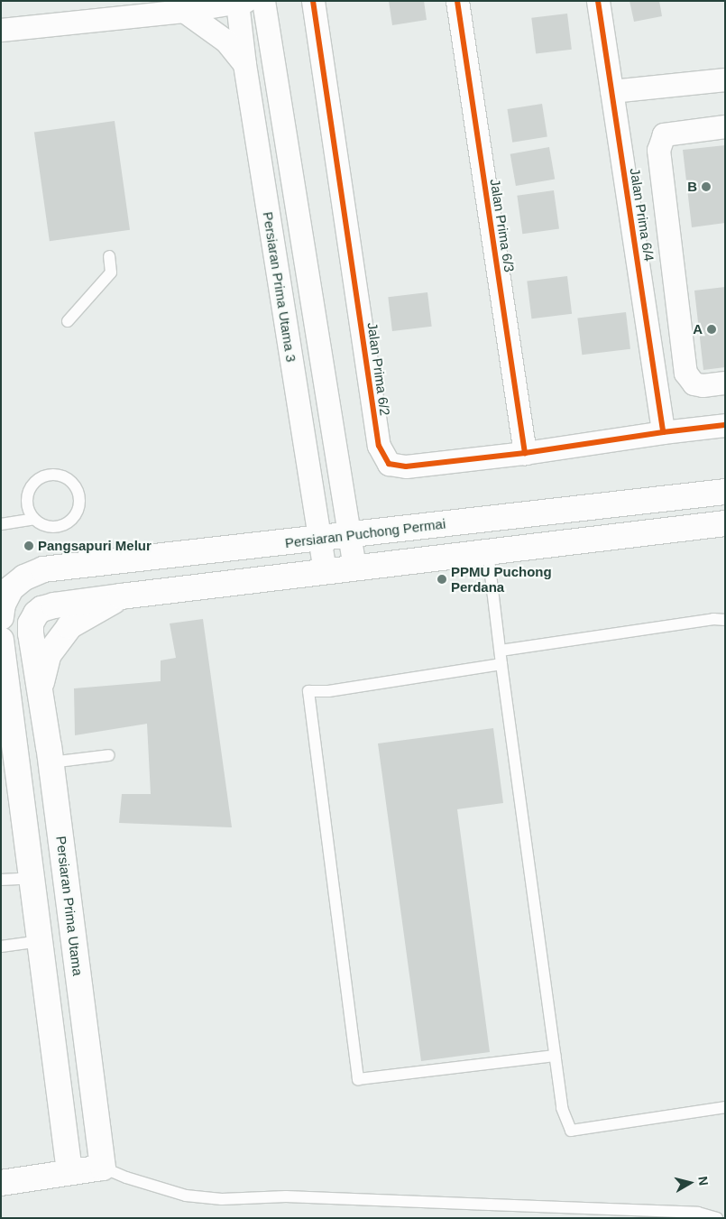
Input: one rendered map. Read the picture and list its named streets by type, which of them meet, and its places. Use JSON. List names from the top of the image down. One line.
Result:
{"streets":{"main road":["Persiaran Puchong Permai","Persiaran Prima Utama"],"street":["Jalan Prima 6/4","Jalan Prima 6/3","Persiaran Prima Utama 3","Jalan Prima 6/2"]},"crossings":[["Jalan Prima 6/4","Jalan Prima 6/2"],["Jalan Prima 6/3","Jalan Prima 6/2"],["Persiaran Prima Utama 3","Persiaran Puchong Permai"]],"places":["B","A","Pangsapuri Melur","PPMU Puchong Perdana"],"north":"right"}
